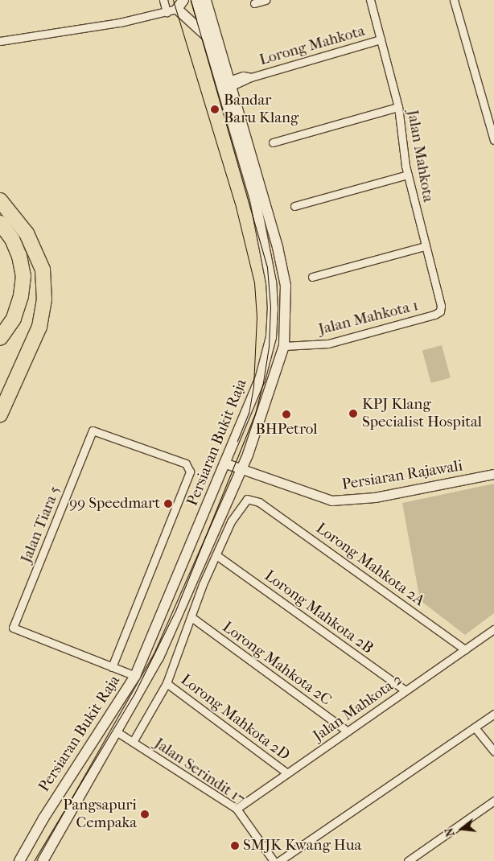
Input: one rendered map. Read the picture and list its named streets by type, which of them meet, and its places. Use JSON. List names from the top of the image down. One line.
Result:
{"streets":{"main road":["Persiaran Bukit Raja"],"street":["Lorong Mahkota","Jalan Mahkota","Jalan Mahkota 1","Persiaran Rajawali","Jalan Tiara 5","Lorong Mahkota 2A","Lorong Mahkota 2B","Lorong Mahkota 2C","Jalan Mahkota 2","Lorong Mahkota 2D","Jalan Serindit 17"]},"crossings":[["Lorong Mahkota","Jalan Mahkota"],["Lorong Mahkota","Persiaran Bukit Raja"],["Jalan Mahkota","Jalan Mahkota 1"],["Jalan Mahkota 1","Persiaran Bukit Raja"],["Persiaran Bukit Raja","Persiaran Rajawali"],["Persiaran Bukit Raja","Jalan Serindit 17"],["Lorong Mahkota 2A","Lorong Mahkota 2B"],["Lorong Mahkota 2A","Jalan Mahkota 2"],["Lorong Mahkota 2B","Jalan Mahkota 2"],["Lorong Mahkota 2C","Jalan Mahkota 2"],["Jalan Mahkota 2","Lorong Mahkota 2D"],["Jalan Mahkota 2","Jalan Serindit 17"]],"places":["Bandar Baru Klang","KPJ Klang Specialist Hospital","BHPetrol","99 Speedmart","Pangsapuri Cempaka","SMJK Kwang Hua"],"north":"left"}
